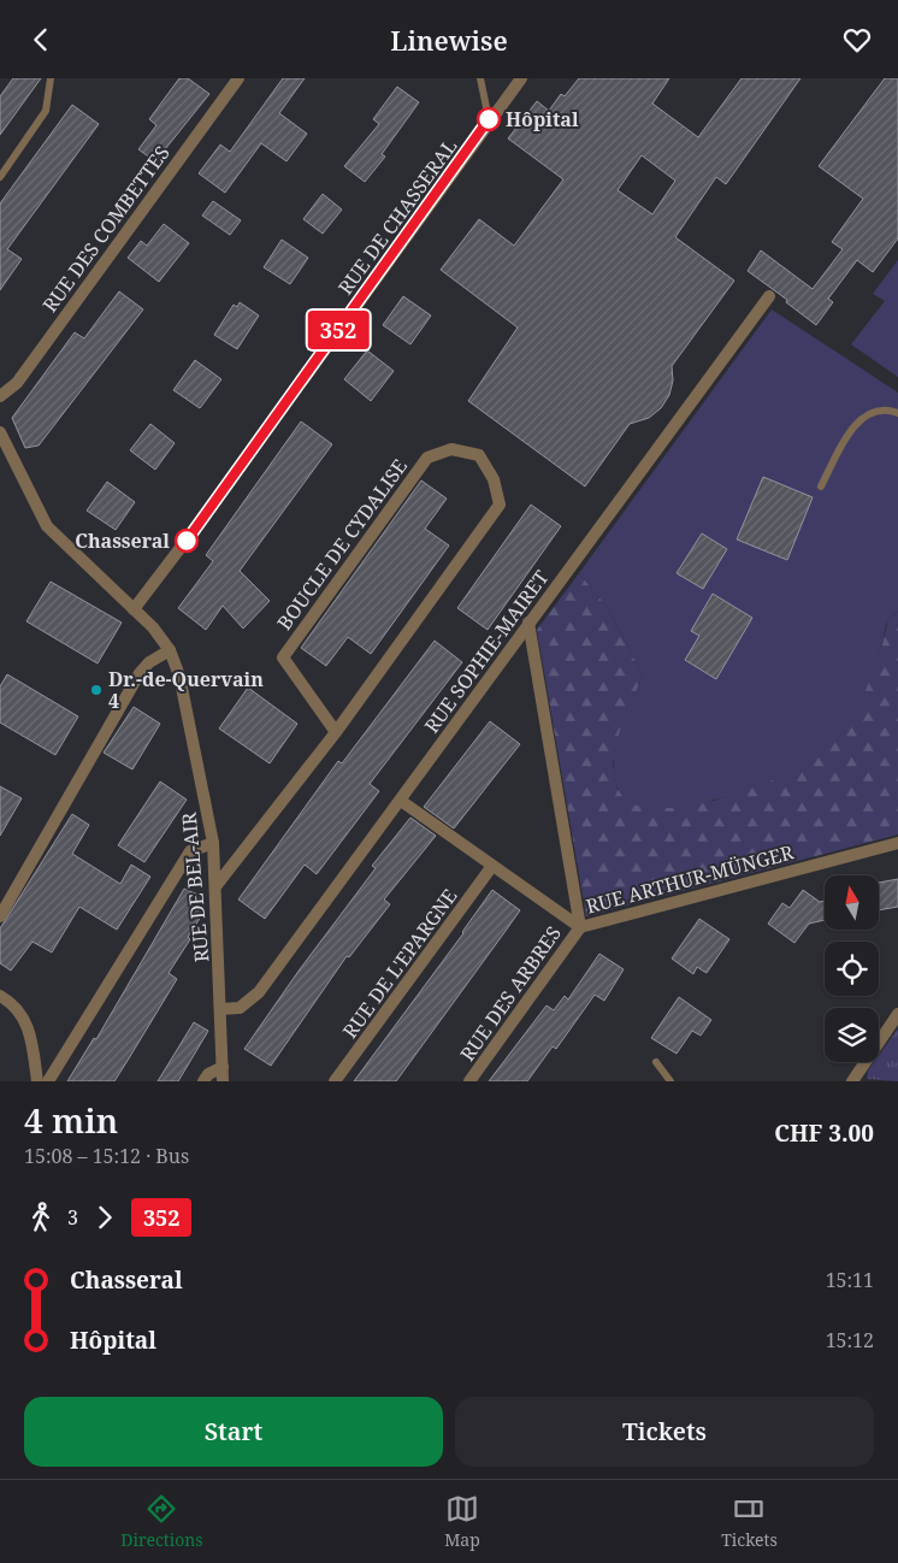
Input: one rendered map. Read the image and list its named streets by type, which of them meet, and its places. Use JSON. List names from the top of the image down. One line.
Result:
{"streets":{"street":["RUE DE CHASSERAL","RUE DES COMBETTES","BOUCLE DE CYDALISE","RUE SOPHIE-MAIRET","RUE ARTHUR-MÜNGER","RUE DE BEL-AIR","RUE DE L'EPARGNE","RUE DES ARBRES"]},"crossings":[["RUE DE CHASSERAL","RUE DE BEL-AIR"],["BOUCLE DE CYDALISE","RUE DE BEL-AIR"],["RUE SOPHIE-MAIRET","RUE ARTHUR-MÜNGER"],["RUE SOPHIE-MAIRET","RUE DE BEL-AIR"],["RUE ARTHUR-MÜNGER","RUE DES ARBRES"]],"places":["Hôpital","Chasseral","Dr.-de-Quervain 4"],"lines":["bus line 352"],"north":"top","page":{"header":"Linewise","on_map":"352","heading":["4 min","15:08 – 15:12 · Bus","CHF 3.00"],"legs":["3","352"],"list":[{"name":"Chasseral","value":"15:11"},{"name":"Hôpital","value":"15:12"}],"buttons":["Start","Tickets"],"tabs":["Directions","Map","Tickets"]}}
